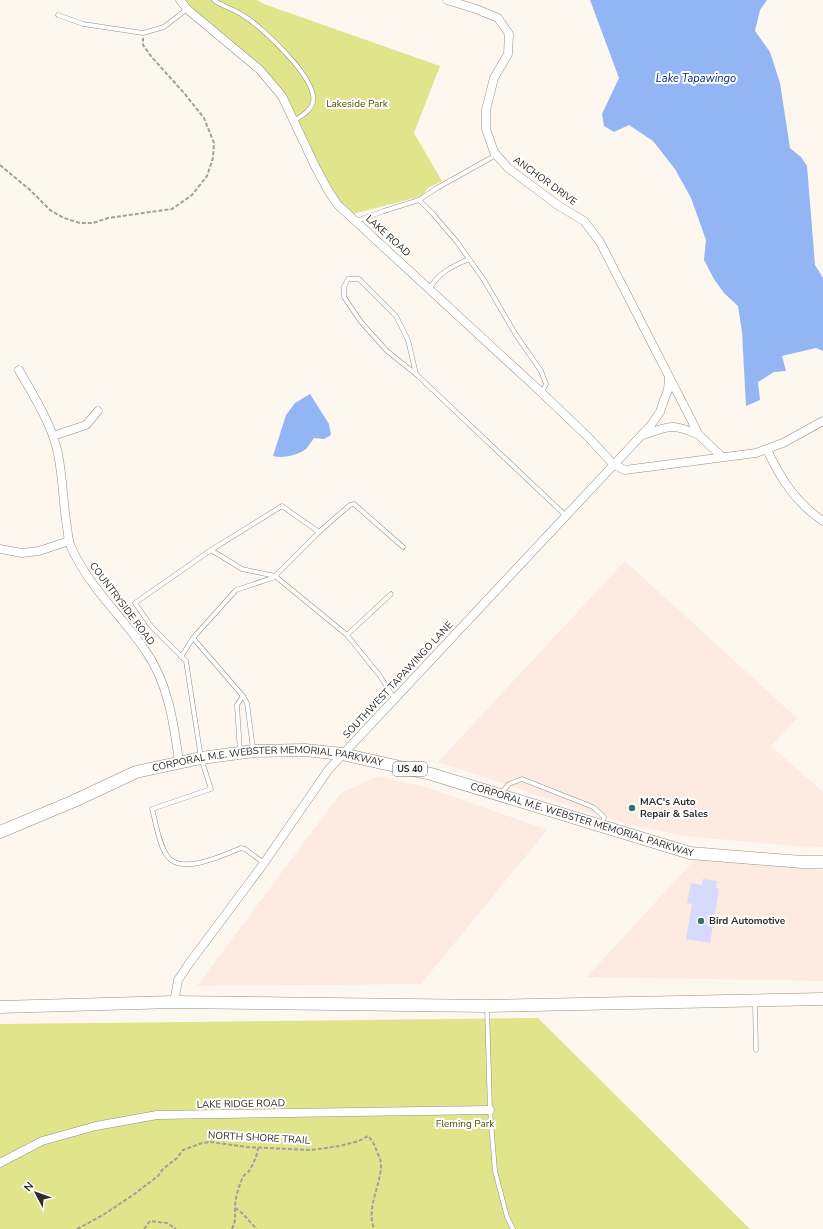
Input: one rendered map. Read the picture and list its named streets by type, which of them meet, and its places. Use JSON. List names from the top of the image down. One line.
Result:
{"streets":{"main road":["CORPORAL M.E. WEBSTER MEMORIAL PARKWAY","US 40"],"street":["ANCHOR DRIVE","LAKE ROAD","COUNTRYSIDE ROAD","SOUTHWEST TAPAWINGO LANE","LAKE RIDGE ROAD"],"path":["NORTH SHORE TRAIL"]},"crossings":[["ANCHOR DRIVE","SOUTHWEST TAPAWINGO LANE"],["LAKE ROAD","SOUTHWEST TAPAWINGO LANE"],["COUNTRYSIDE ROAD","CORPORAL M.E. WEBSTER MEMORIAL PARKWAY"],["SOUTHWEST TAPAWINGO LANE","CORPORAL M.E. WEBSTER MEMORIAL PARKWAY"]],"water":["Lake Tapawingo"],"parks":["Lakeside Park","Fleming Park"],"places":["MAC's Auto Repair & Sales","Bird Automotive"],"north":"top left"}
